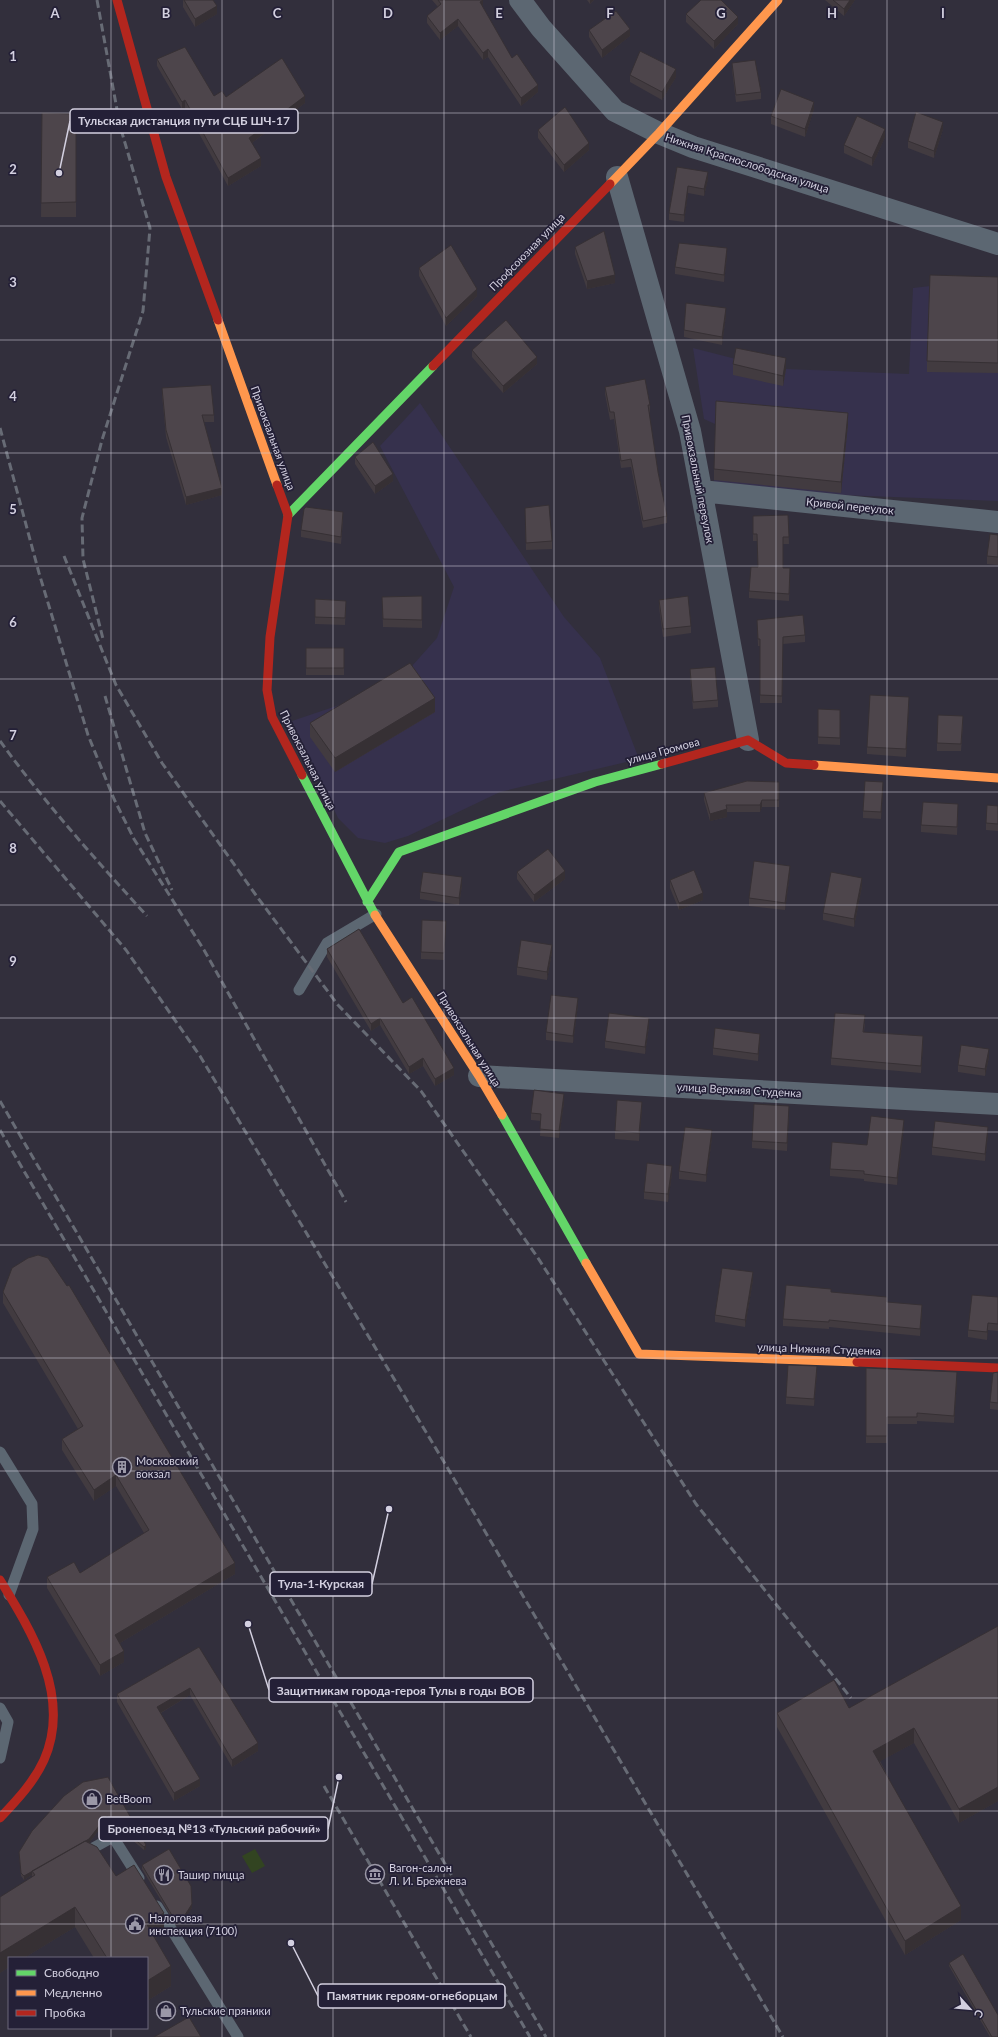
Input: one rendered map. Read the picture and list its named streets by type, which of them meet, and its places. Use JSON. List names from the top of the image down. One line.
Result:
{"streets":{"street":["Нижняя Краснослободская улица","Профсоюзная улица","Привокзальная улица","Привокзальный переулок","Кривой переулок","улица Громова","улица Верхняя Cтуденка","улица Нижняя Cтуденкa"]},"crossings":[["Нижняя Краснослободская улица","Профсоюзная улица"],["Профсоюзная улица","Привокзальная улица"],["Профсоюзная улица","Привокзальный переулок"],["Привокзальная улица","улица Громова"],["Привокзальная улица","улица Верхняя Cтуденка"],["Привокзальная улица","улица Нижняя Cтуденкa"],["Привокзальный переулок","Кривой переулок"],["Привокзальный переулок","улица Громова"]],"places":{"other":["Тульская дистанция пути СЦБ ШЧ-17","Тула-1-Курская","Защитникам города-героя Тулы в годы ВОВ","Бронепоезд №13 «Тульский рабочий»","Памятник героям-огнеборцам"],"building":["Московский вокзал"],"shop":["BetBoom","Тульские пряники"],"museum":["Вагон-салон Л. И. Брежнева"],"restaurant":["Ташир пицца"],"public building":["Налоговая инспекция (7100)"]},"legend":["Свободно","Медленно","Пробка"],"north":"bottom right","grid":{"columns":["A","B","C","D","E","F","G","H","I"],"rows":["1","2","3","4","5","6","7","8","9"]}}
